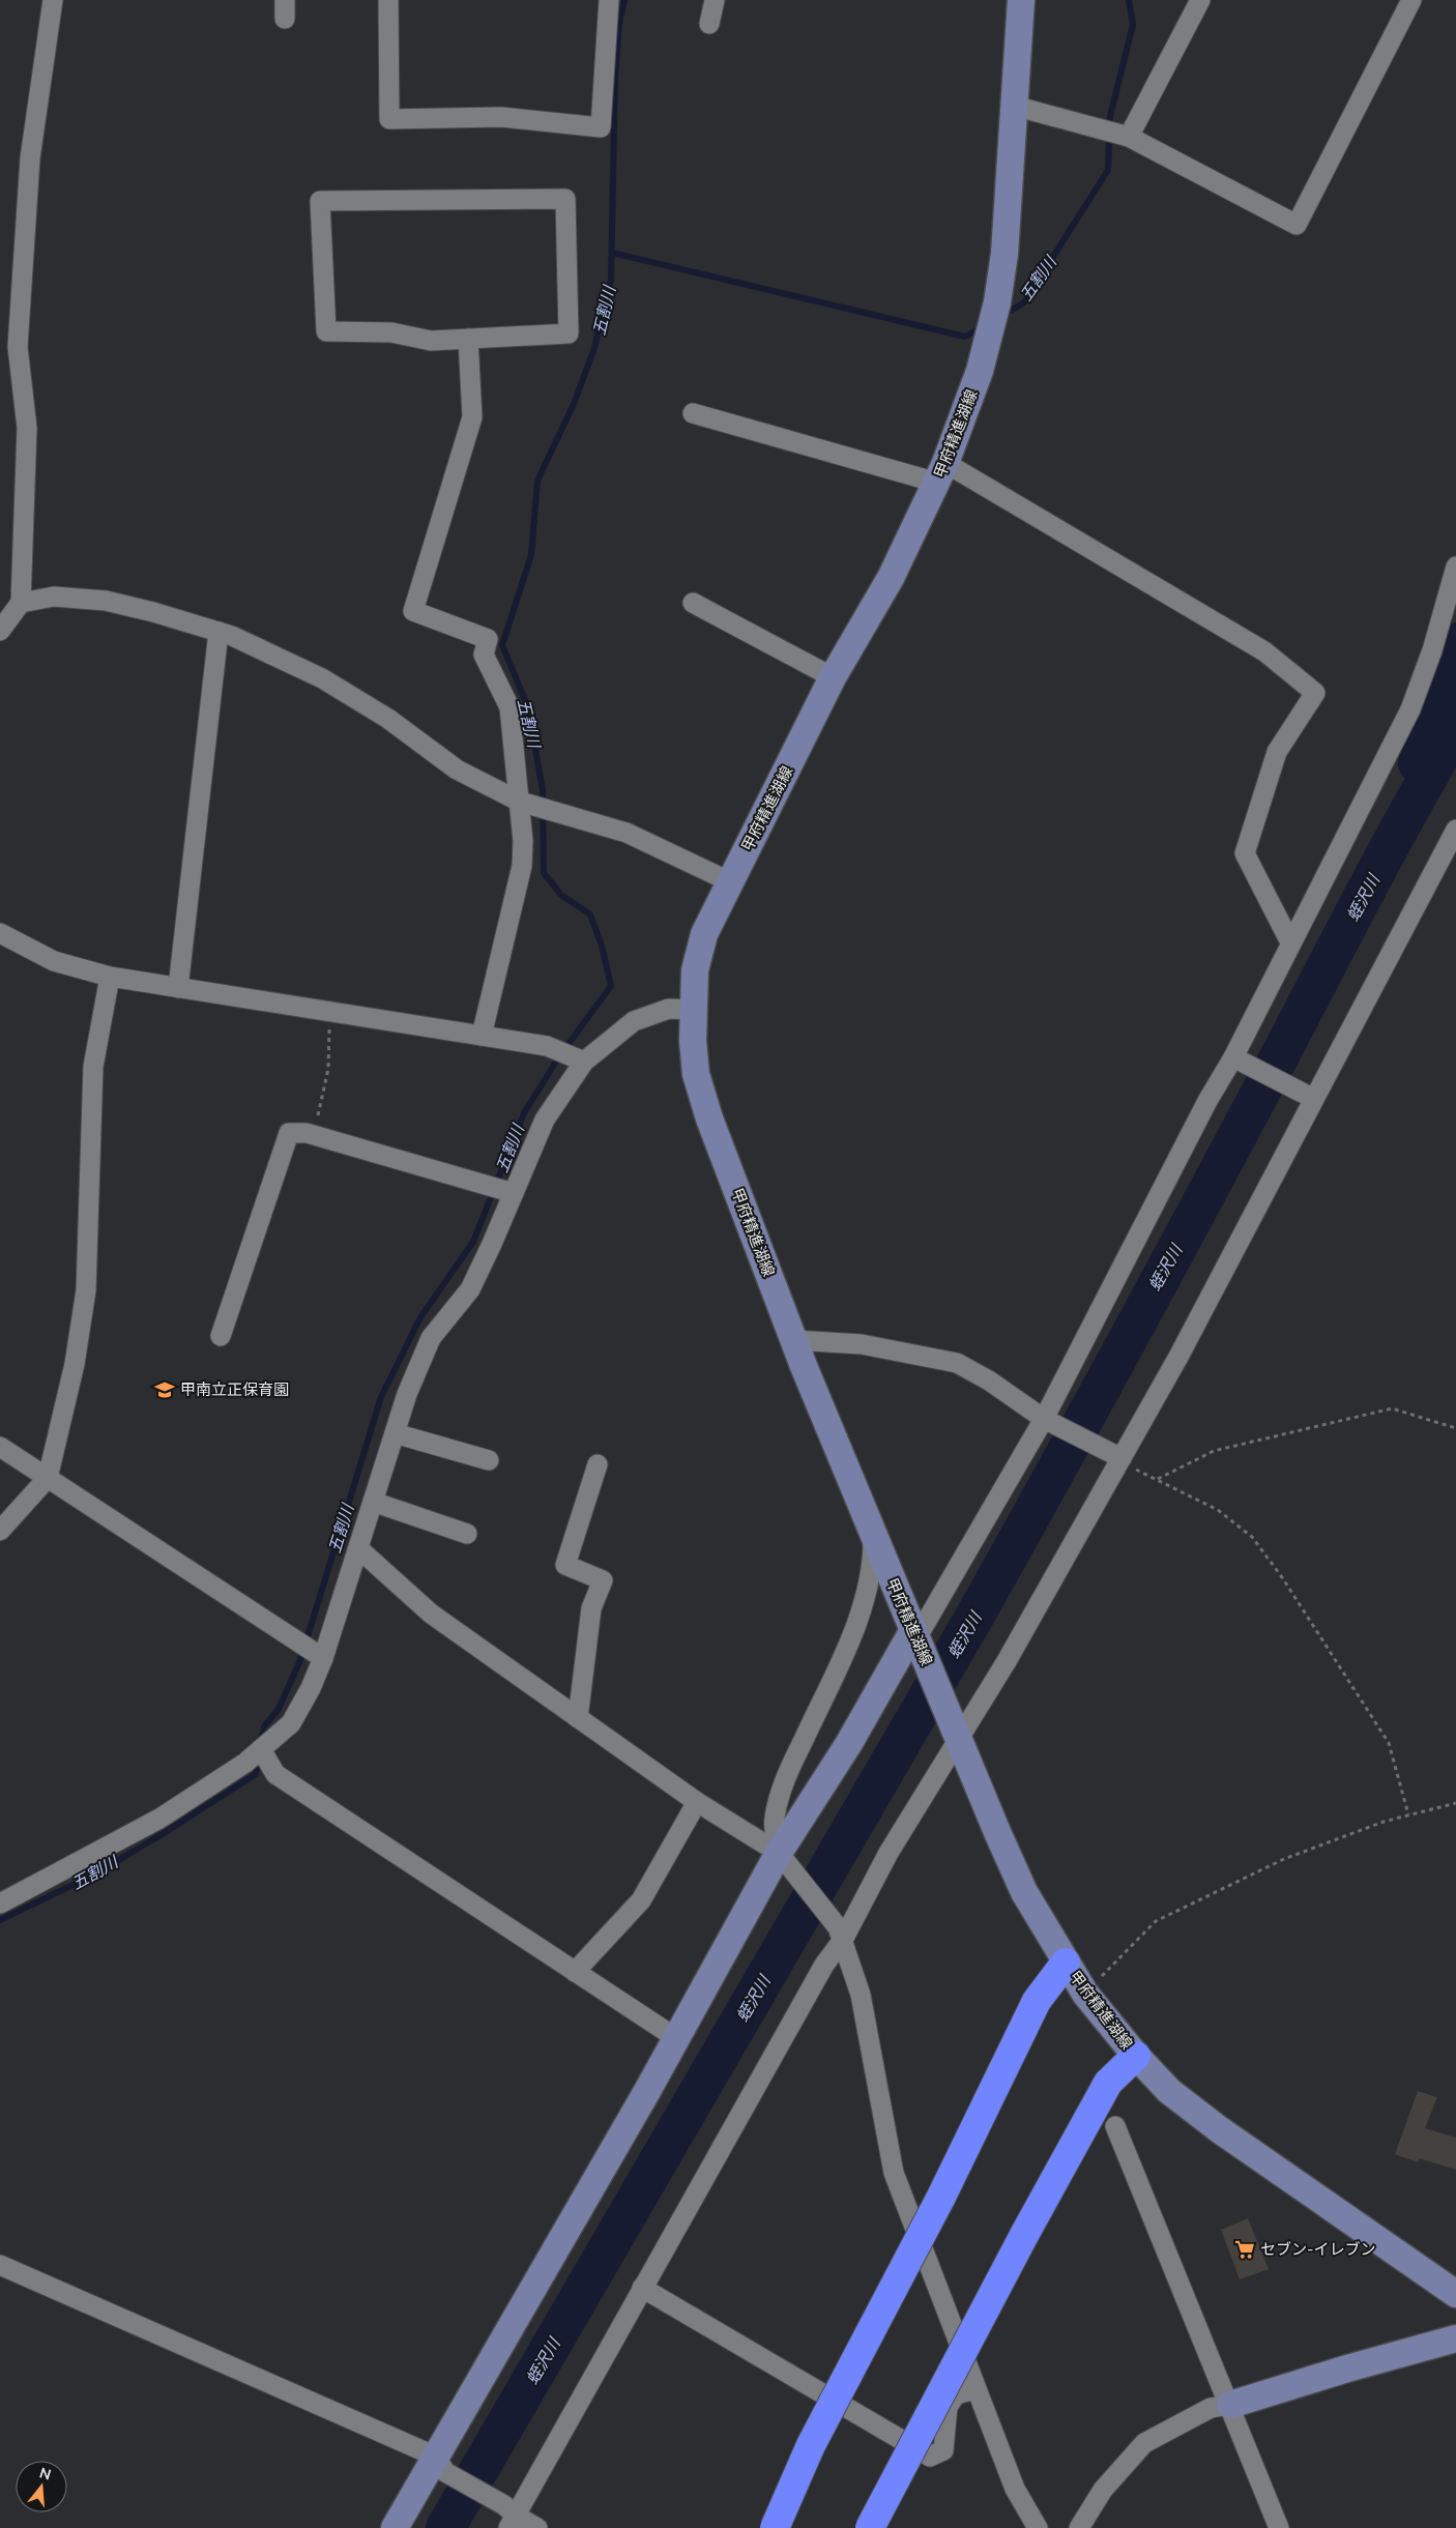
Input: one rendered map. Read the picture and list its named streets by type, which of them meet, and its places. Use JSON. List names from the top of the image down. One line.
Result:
{"streets":{"main road":["甲府精進湖線"]},"water":["五割川","蛭沢川"],"places":{"school or university":["甲南立正保育園"],"supermarket":["セブン-イレブン"]},"north":"top"}
